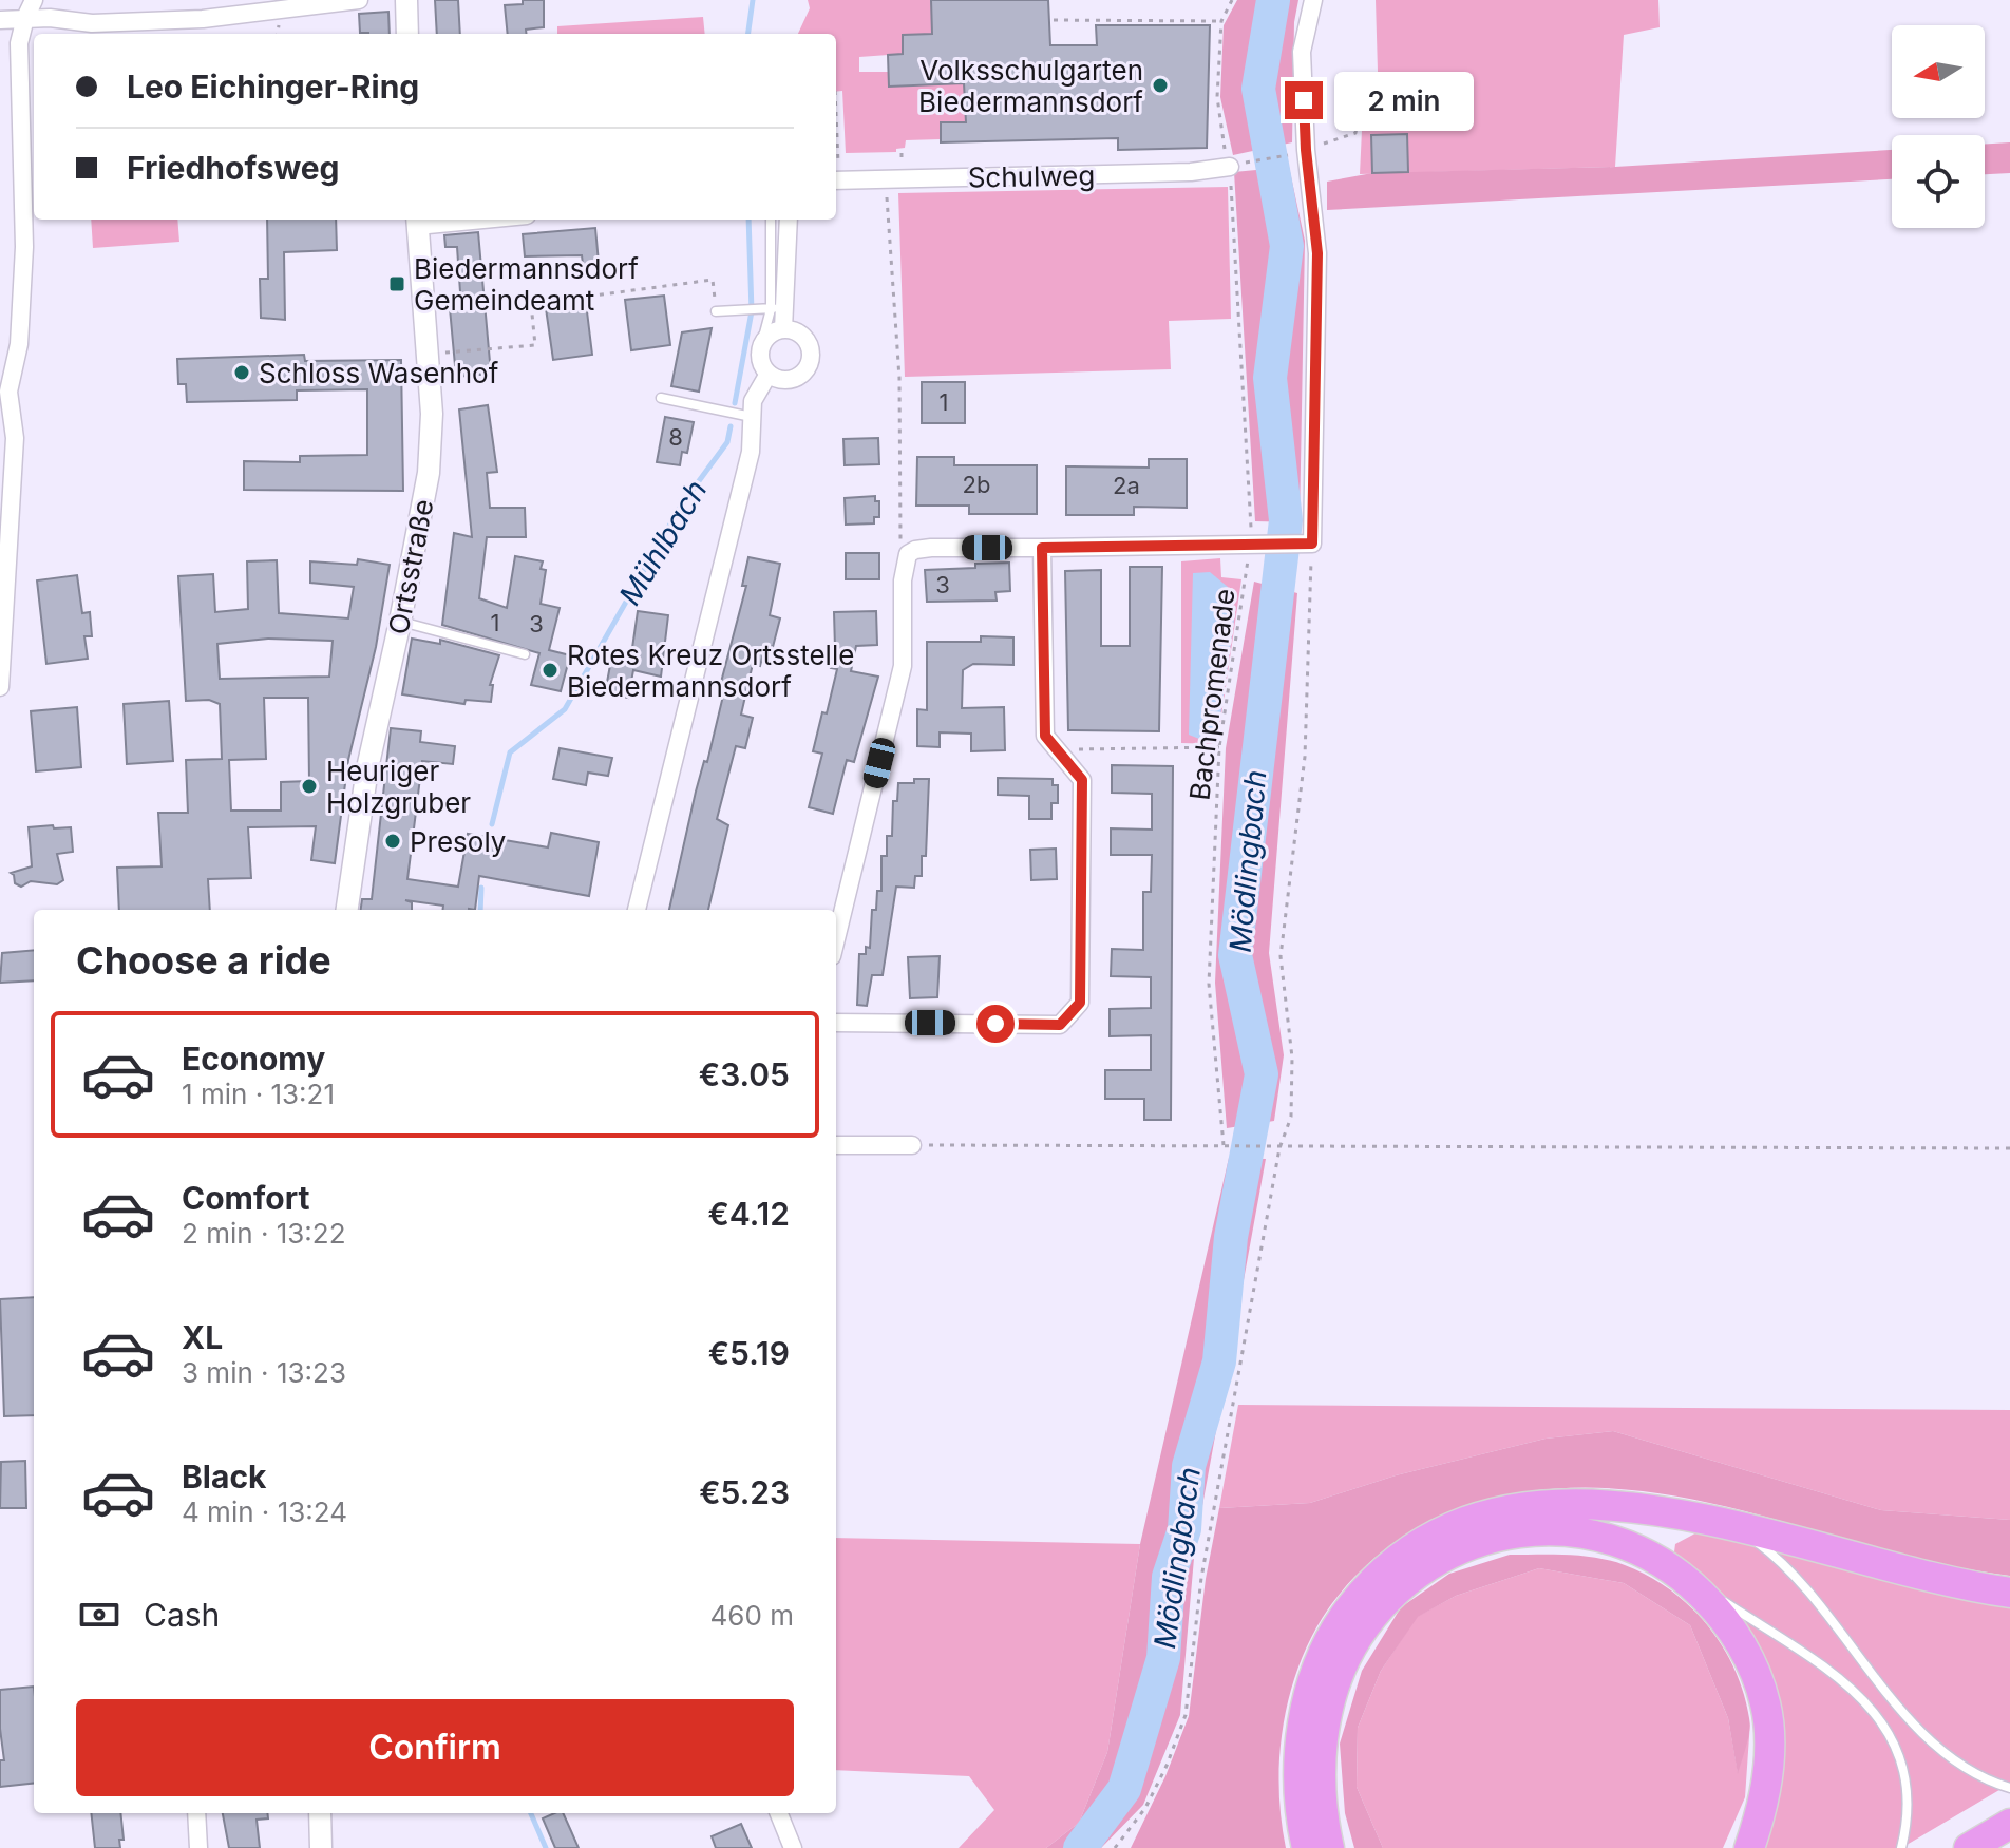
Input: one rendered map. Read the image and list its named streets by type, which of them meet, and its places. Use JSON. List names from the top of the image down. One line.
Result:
{"streets":{"street":["Schulweg","Ortsstraße"],"path":["Bachpromenade"]},"crossings":[["Schulweg","Bachpromenade"]],"water":["Mühlbach","Mödlingbach"],"places":{"other":["Volksschulgarten Biedermannsdorf","Schloss Wasenhof","Rotes Kreuz Ortsstelle Biedermannsdorf","Heuriger Holzgruber","Presoly"],"transit":["Biedermannsdorf Gemeindeamt"]},"house_numbers":["1","8","2b","2a","3","1","3"],"north":"left","page":{"banner":["Leo Eichinger-Ring","Friedhofsweg"],"bubble":"2 min","heading":"Choose a ride","list":[{"name":"Economy","note":"1 min · 13:21","value":"€3.05"},{"name":"Comfort","note":"2 min · 13:22","value":"€4.12"},{"name":"XL","note":"3 min · 13:23","value":"€5.19"},{"name":"Black","note":"4 min · 13:24","value":"€5.23"}],"pay":["Cash","460 m"],"buttons":"Confirm"}}
